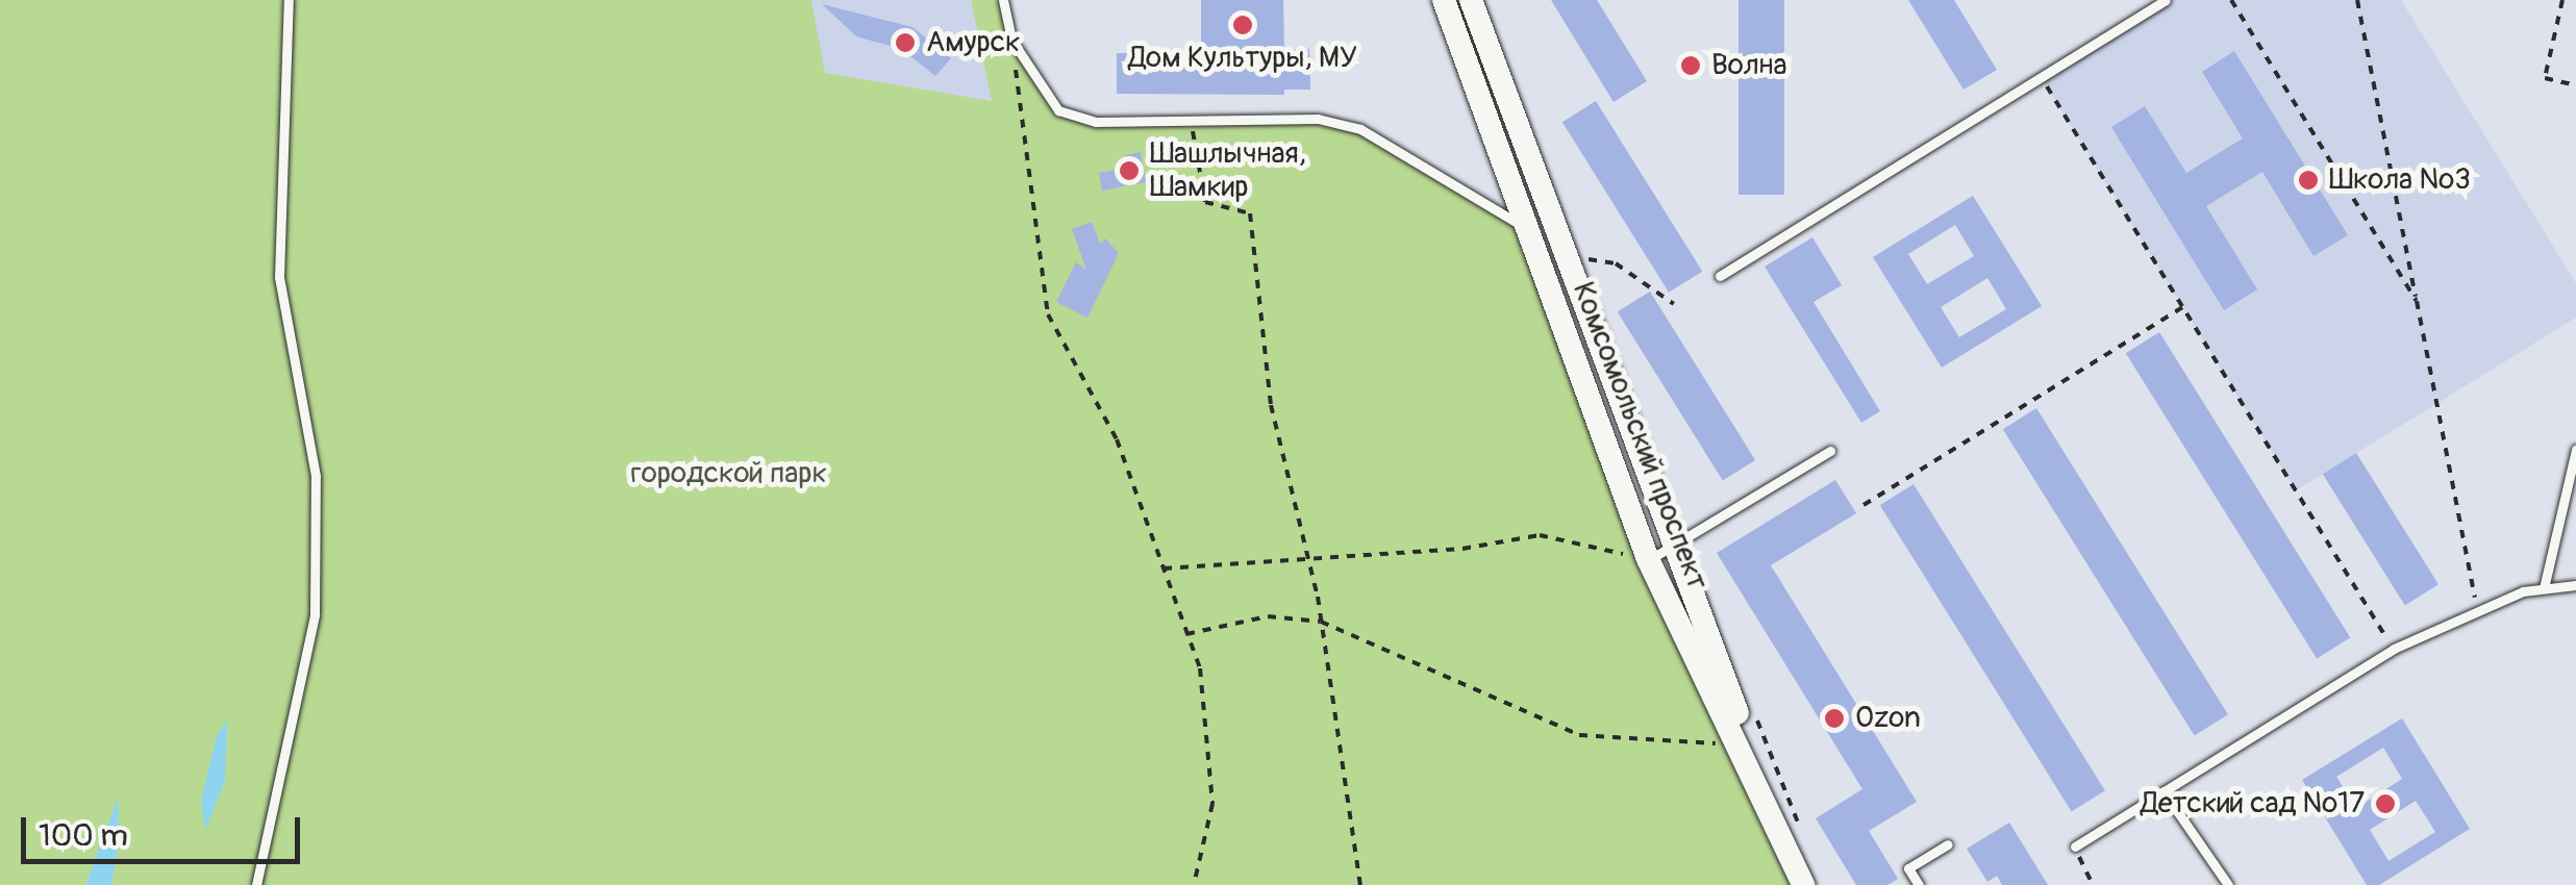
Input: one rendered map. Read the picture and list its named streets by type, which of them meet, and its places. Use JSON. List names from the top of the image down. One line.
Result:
{"streets":{"street":["Комсомольский проспект"]},"parks":["городской парк"],"places":["Дом Культуры, МУ","Амурск","Волна","Шашлычная, Шамкир","Школа №3","Ozon","Детский сад №17"],"scale_bar":"100 m"}
